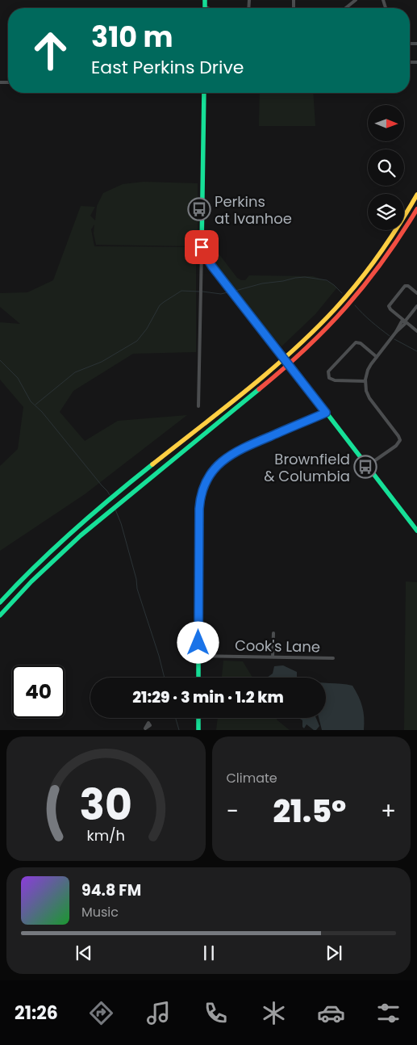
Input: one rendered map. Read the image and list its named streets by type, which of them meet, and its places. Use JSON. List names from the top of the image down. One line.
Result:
{"streets":{"street":["Cook's Lane"]},"places":{"bus stop":["Perkins at Ivanhoe","Brownfield & Columbia"]},"north":"right","page":{"turn":["310 m","East Perkins Drive"],"limit":"40","trip":"21:29 · 3 min · 1.2 km","tile":"Climate","heat":["−","21.5°","+"],"song":["94.8 FM","Music"],"tabs":"21:26","gauge":["30","km/h"]}}
